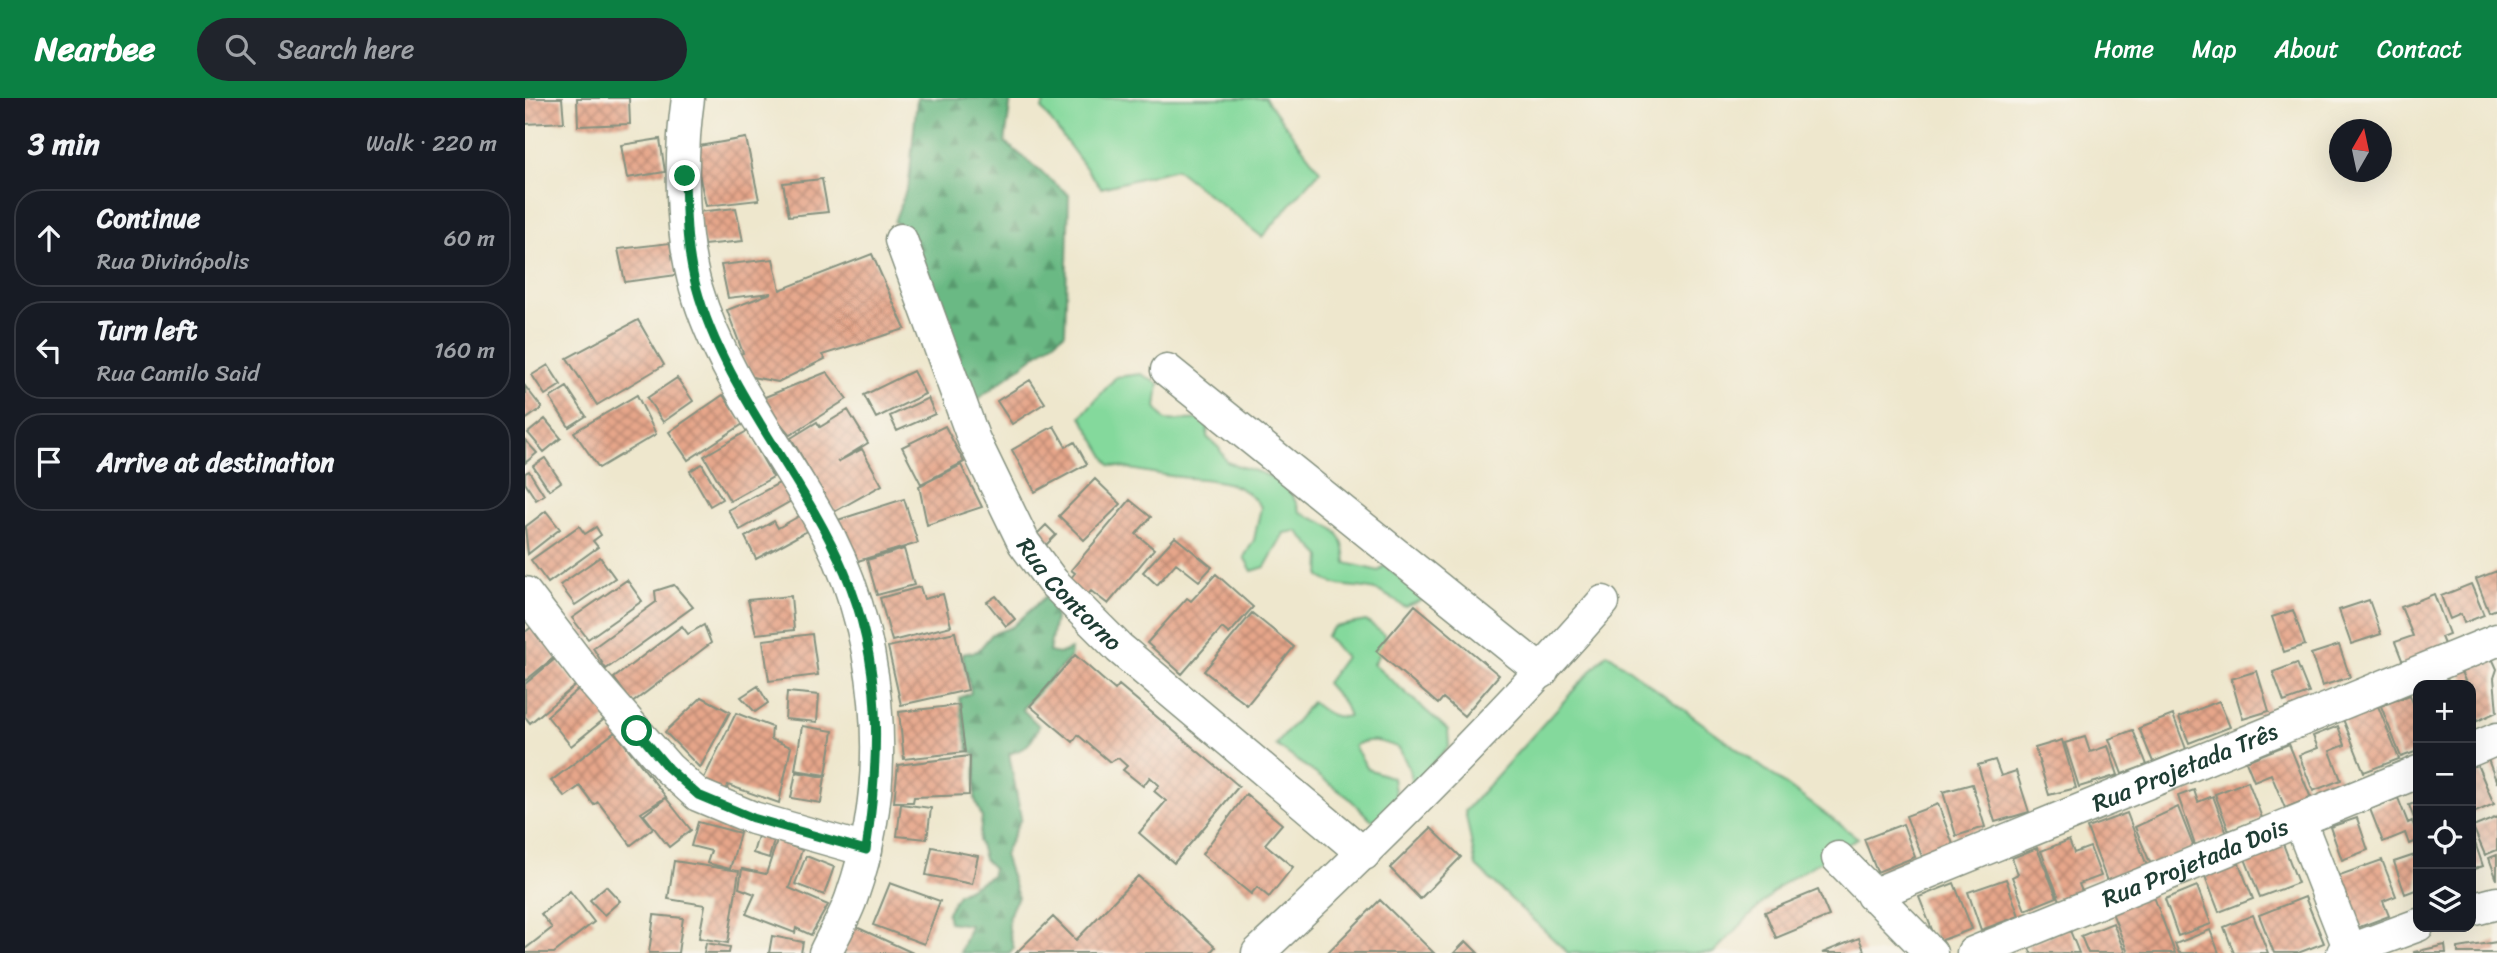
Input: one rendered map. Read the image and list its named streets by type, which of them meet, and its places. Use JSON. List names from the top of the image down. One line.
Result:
{"streets":{"street":["Rua Contorno","Rua Projetada Três","Rua Projetada Dois"]},"north":"top","page":{"header":"Nearbee","search":"Search here","nav":["Home","Map","About","Contact"],"heading":["3 min","Walk · 220 m"],"list":[["Continue","Rua Divinópolis","60 m"],["Turn left","Rua Camilo Said","160 m"],"Arrive at destination"],"map_buttons":["+","−"]}}
